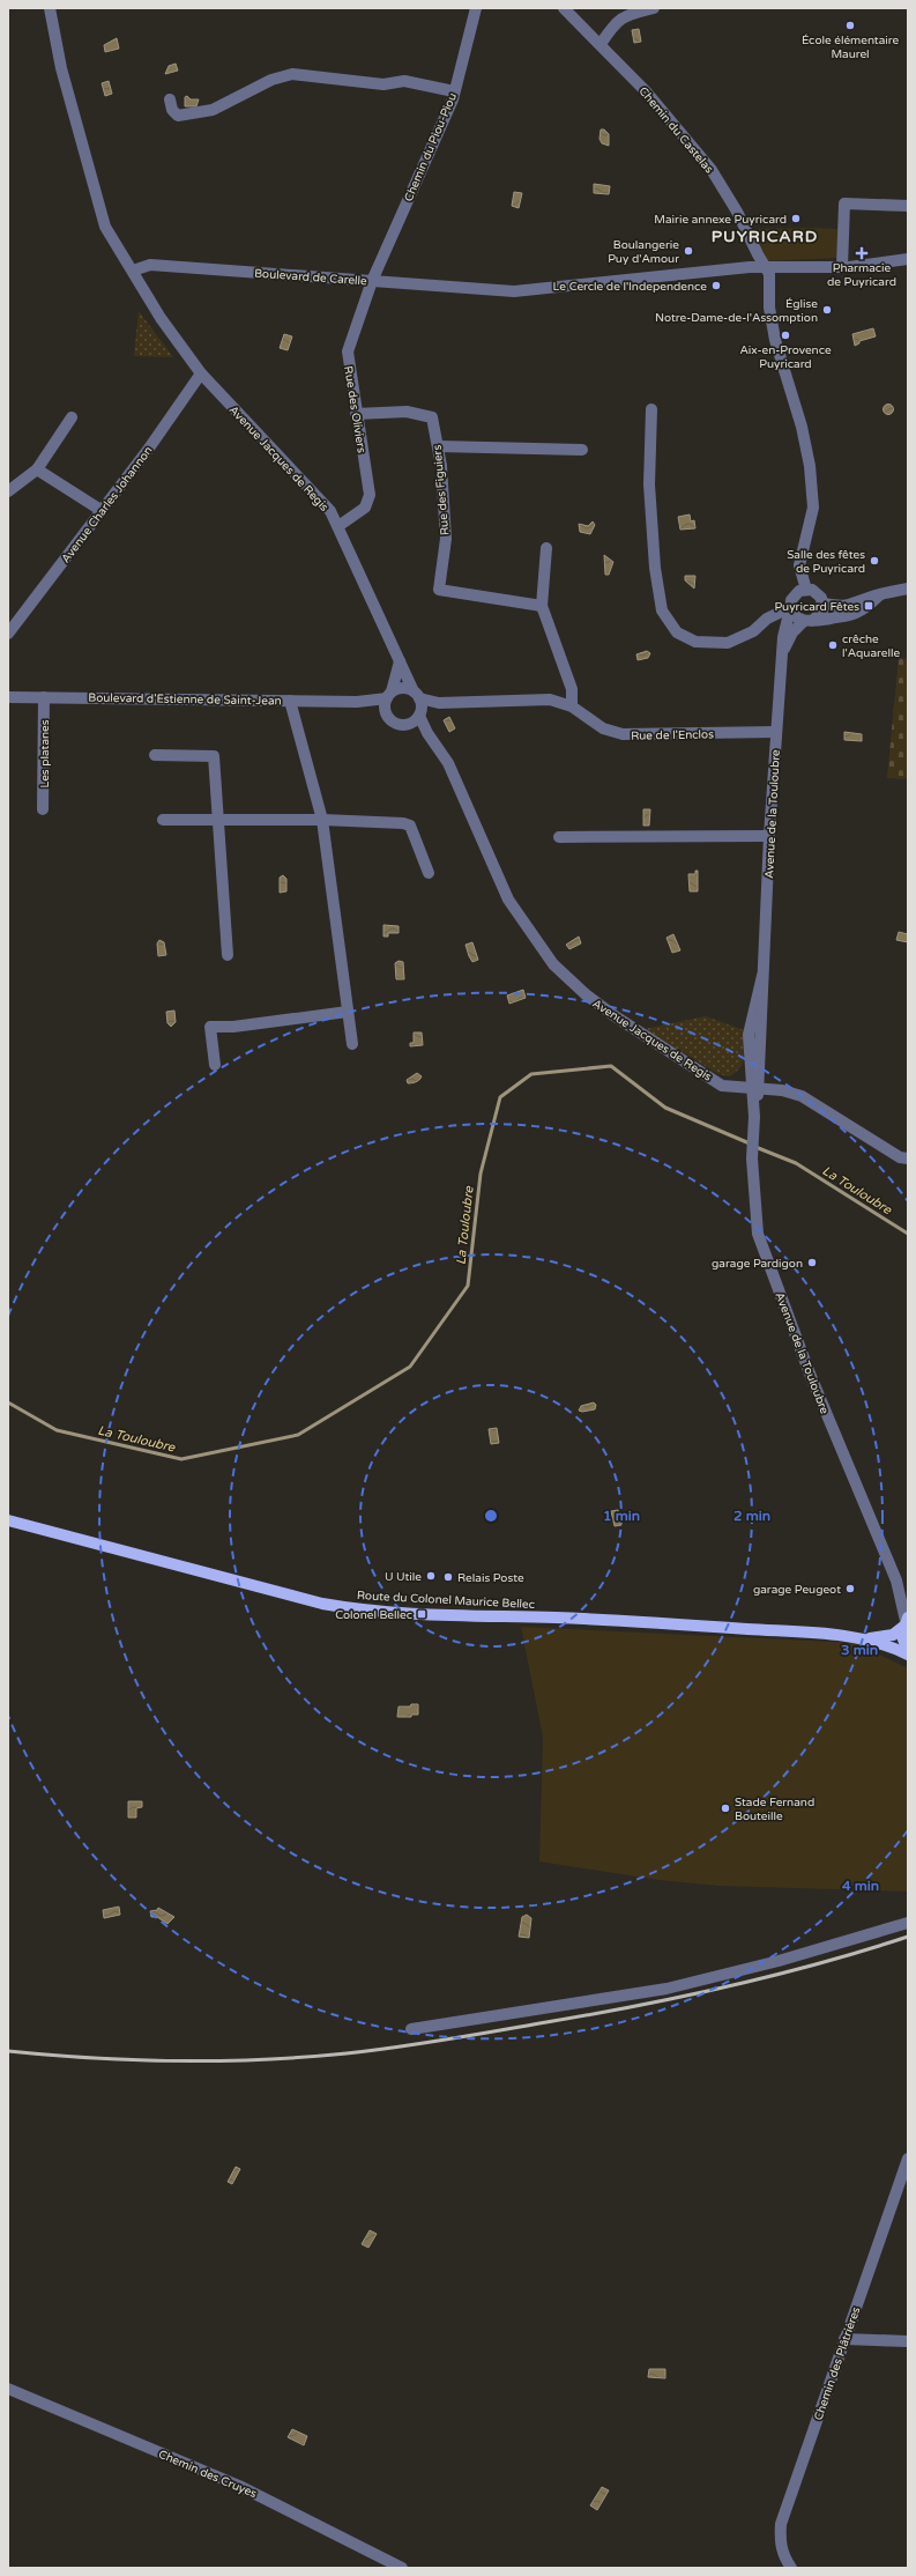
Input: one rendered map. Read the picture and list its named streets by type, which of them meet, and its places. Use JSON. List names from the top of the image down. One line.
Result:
{"streets":{"main road":["Route du Colonel Maurice Bellec"],"street":["Chemin du Castelas","Chemin du Piou-Piou","Boulevard de Carelle","Rue des Oliviers","Avenue Jacques de Regis","Rue des Figuiers","Avenue Charles Johannon","Boulevard d'Estienne de Saint-Jean","Rue de l'Enclos","Les platanes","Avenue de la Touloubre","Chemin des Plâtrières","Chemin des Cruyes"]},"crossings":[["Chemin du Castelas","Boulevard de Carelle"],["Chemin du Piou-Piou","Boulevard de Carelle"],["Chemin du Piou-Piou","Rue des Oliviers"],["Boulevard de Carelle","Rue des Oliviers"],["Boulevard de Carelle","Avenue Jacques de Regis"],["Rue des Oliviers","Avenue Jacques de Regis"],["Rue des Oliviers","Rue des Figuiers"],["Avenue Jacques de Regis","Avenue Charles Johannon"],["Avenue Jacques de Regis","Boulevard d'Estienne de Saint-Jean"],["Avenue Jacques de Regis","Rue de l'Enclos"],["Avenue Jacques de Regis","Avenue de la Touloubre"],["Boulevard d'Estienne de Saint-Jean","Rue de l'Enclos"],["Boulevard d'Estienne de Saint-Jean","Les platanes"],["Rue de l'Enclos","Avenue de la Touloubre"],["Avenue de la Touloubre","Route du Colonel Maurice Bellec"]],"districts":["PUYRICARD"],"water":["La Touloubre"],"places":{"other":["École élémentaire Maurel","Mairie annexe Puyricard","Boulangerie Puy d'Amour","Le Cercle de l'Independence","Église Notre-Dame-de-l'Assomption","Aix-en-Provence Puyricard","Salle des fêtes de Puyricard","crêche l'Aquarelle","garage Pardigon","U Utile","Relais Poste","garage Peugeot","Stade Fernand Bouteille"],"health":["Pharmacie de Puyricard"],"transit":["Puyricard Fêtes","Colonel Bellec"]},"rings":["1 min","2 min","3 min","4 min"]}
